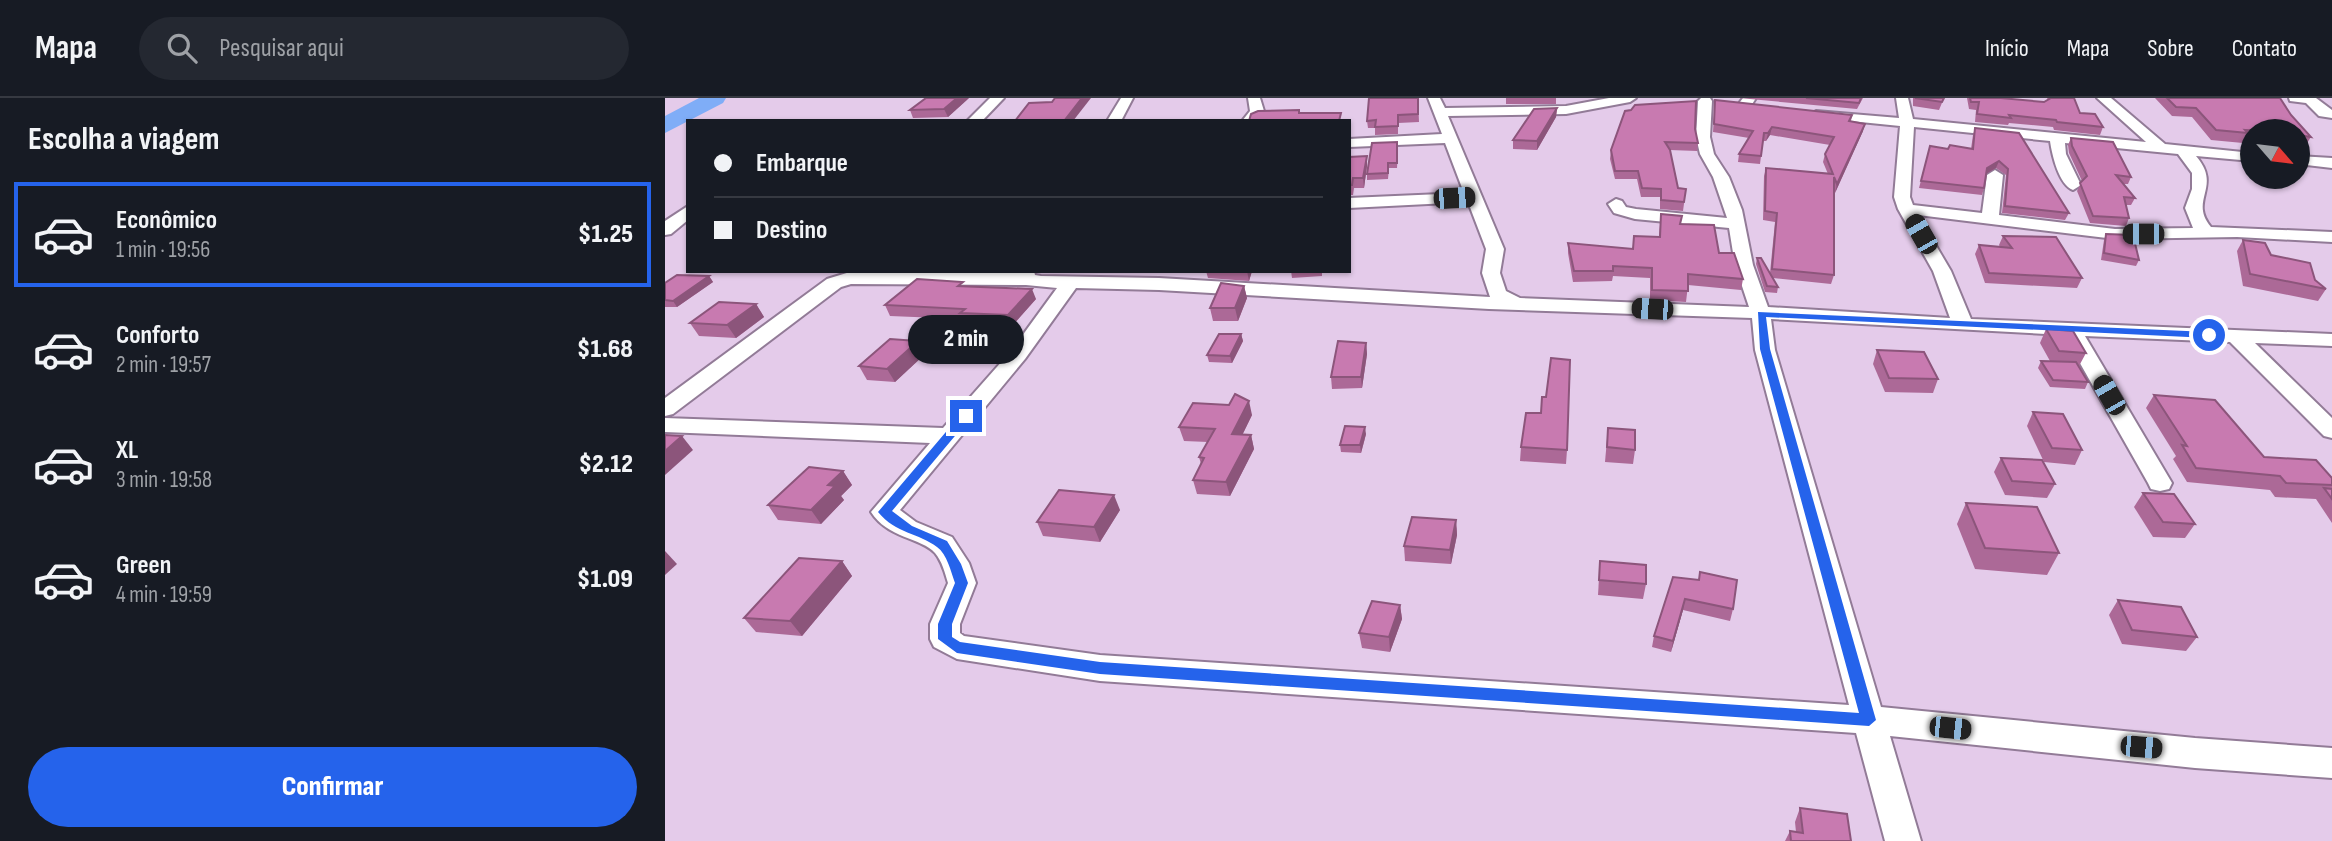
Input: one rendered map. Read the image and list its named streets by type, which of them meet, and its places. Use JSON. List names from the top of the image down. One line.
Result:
{"north":"bottom right","page":{"header":"Mapa","search":"Pesquisar aqui","nav":["Início","Mapa","Sobre","Contato"],"heading":"Escolha a viagem","banner":["Embarque","Destino"],"list":[{"name":"Econômico","note":"1 min · 19:56","value":"$1.25"},{"name":"Conforto","note":"2 min · 19:57","value":"$1.68"},{"name":"XL","note":"3 min · 19:58","value":"$2.12"},{"name":"Green","note":"4 min · 19:59","value":"$1.09"}],"bubble":"2 min","buttons":"Confirmar"}}
